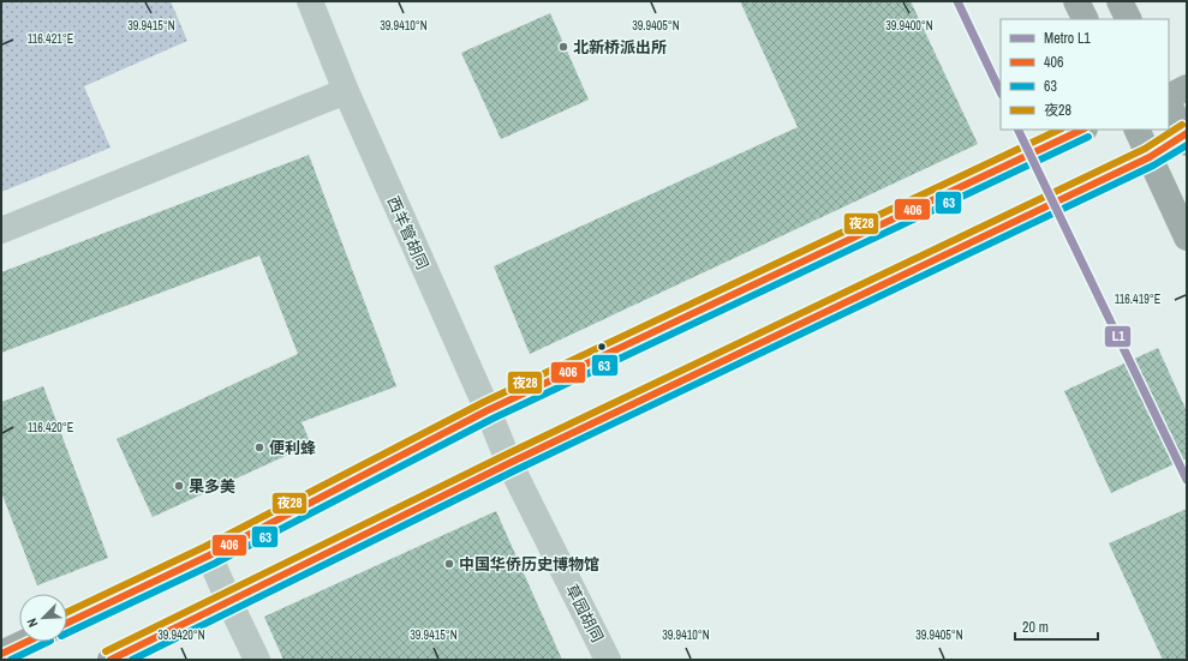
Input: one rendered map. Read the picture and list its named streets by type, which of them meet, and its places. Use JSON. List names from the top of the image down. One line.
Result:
{"streets":{"street":["西羊管胡同","草园胡同"]},"crossings":[["西羊管胡同","草园胡同"]],"places":["北新桥派出所","便利蜂","果多美","中国华侨历史博物馆"],"lines":["metro line L1","transit line 夜28","transit line 406","transit line 63"],"legend":["Metro L1","406","63","夜28"],"scale_bar":"20 m","north":"bottom left","coordinates":["39.9400°N","39.9415°N","39.9410°N","39.9405°N","116.421°E","116.419°E","116.420°E","39.9420°N"]}
